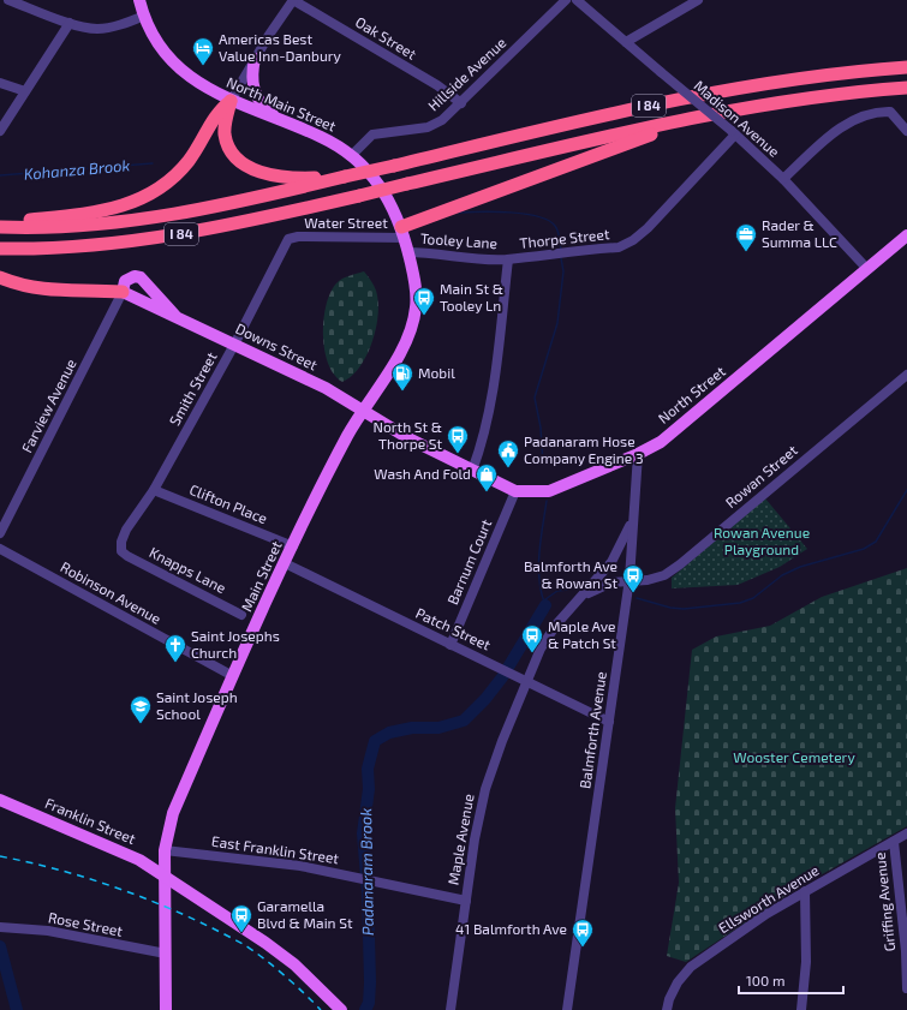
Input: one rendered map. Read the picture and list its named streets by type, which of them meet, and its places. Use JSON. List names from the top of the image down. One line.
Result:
{"streets":{"highway":["I 84"],"main road":["North Main Street","Downs Street","North Street","Main Street","Franklin Street"],"street":["Oak Street","Hillside Avenue","Madison Avenue","Water Street","Thorpe Street","Tooley Lane","Smith Street","Farview Avenue","Rowan Street","Clifton Place","Barnum Court","Knapps Lane","Robinson Avenue","Patch Street","Balmforth Avenue","Maple Avenue","East Franklin Street","Ellsworth Avenue","Griffing Avenue","Rose Street"]},"crossings":[["Oak Street","Hillside Avenue"],["Hillside Avenue","North Main Street"],["North Main Street","Water Street"],["North Main Street","Main Street"],["Madison Avenue","Thorpe Street"],["Madison Avenue","North Street"],["Water Street","Smith Street"],["Water Street","Main Street"],["Thorpe Street","Tooley Lane"],["Thorpe Street","North Street"],["Tooley Lane","Main Street"],["Downs Street","Smith Street"],["Downs Street","North Street"],["Downs Street","Farview Avenue"],["Downs Street","Main Street"],["Smith Street","Clifton Place"],["Smith Street","Knapps Lane"],["North Street","Barnum Court"],["North Street","Main Street"],["North Street","Balmforth Avenue"],["Rowan Street","Patch Street"],["Rowan Street","Balmforth Avenue"],["Rowan Street","Maple Avenue"],["Clifton Place","Main Street"],["Barnum Court","Patch Street"],["Main Street","Robinson Avenue"],["Main Street","Patch Street"],["Main Street","Franklin Street"],["Main Street","East Franklin Street"],["Main Street","Rose Street"],["Patch Street","Balmforth Avenue"],["Patch Street","Maple Avenue"],["Maple Avenue","East Franklin Street"],["Ellsworth Avenue","Griffing Avenue"]],"water":["Kohanza Brook","Padanaram Brook"],"parks":["Rowan Avenue Playground","Wooster Cemetery"],"places":{"hotel":["Americas Best Value Inn-Danbury"],"office":["Rader & Summa LLC"],"bus stop":["Main St & Tooley Ln","North St & Thorpe St","Balmforth Ave & Rowan St","Maple Ave & Patch St","Garamella Blvd & Main St","41 Balmforth Ave"],"fuel station":["Mobil"],"public building":["Padanaram Hose Company Engine 3"],"shop":["Wash And Fold"],"church":["Saint Josephs Church"],"school or university":["Saint Joseph School"]},"scale_bar":"100 m"}
